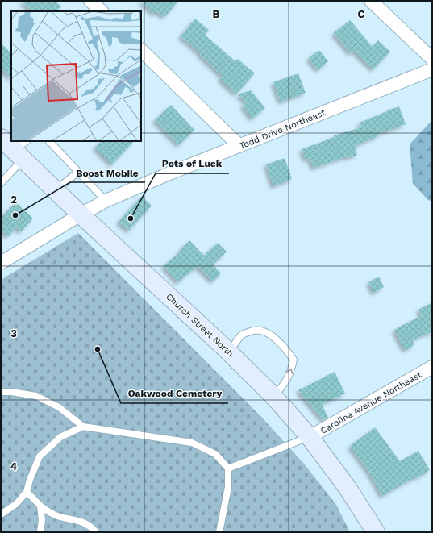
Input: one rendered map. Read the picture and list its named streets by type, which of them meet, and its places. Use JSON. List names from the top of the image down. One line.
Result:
{"streets":{"main road":["Church Street North"],"street":["Todd Drive Northeast","Carolina Avenue Northeast"]},"crossings":[["Todd Drive Northeast","Church Street North"],["Church Street North","Carolina Avenue Northeast"]],"places":["Boost Mobile","Pots of Luck","Oakwood Cemetery"],"grid":{"columns":["B","C"],"rows":["2","3","4"]}}
